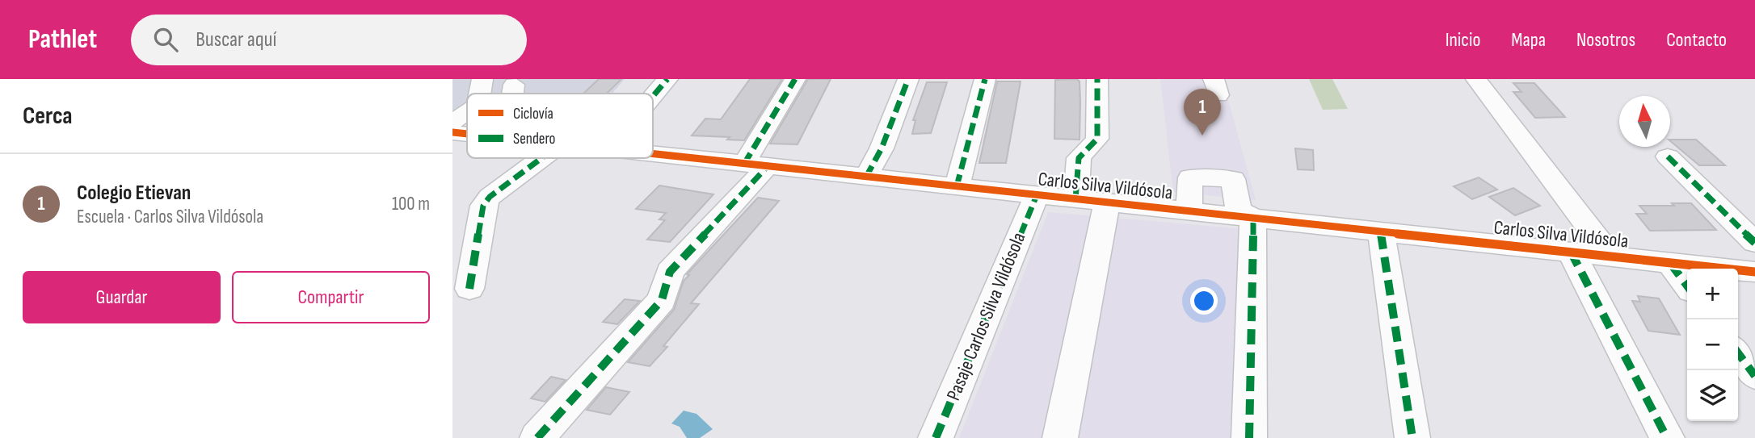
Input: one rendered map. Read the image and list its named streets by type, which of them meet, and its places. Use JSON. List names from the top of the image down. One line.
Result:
{"streets":{"street":["Carlos Silva Vildósola","Pasaje Carlos Silva Vildósola"]},"crossings":[["Carlos Silva Vildósola","Pasaje Carlos Silva Vildósola"]],"legend":["Ciclovía","Sendero"],"north":"top","page":{"header":"Pathlet","search":"Buscar aquí","nav":["Inicio","Mapa","Nosotros","Contacto"],"heading":"Cerca","pins":"1","list":[{"mark":"1","name":"Colegio Etievan","note":"Escuela · Carlos Silva Vildósola","value":"100 m"}],"buttons":["Guardar","Compartir"],"map_buttons":["+","−"]}}
